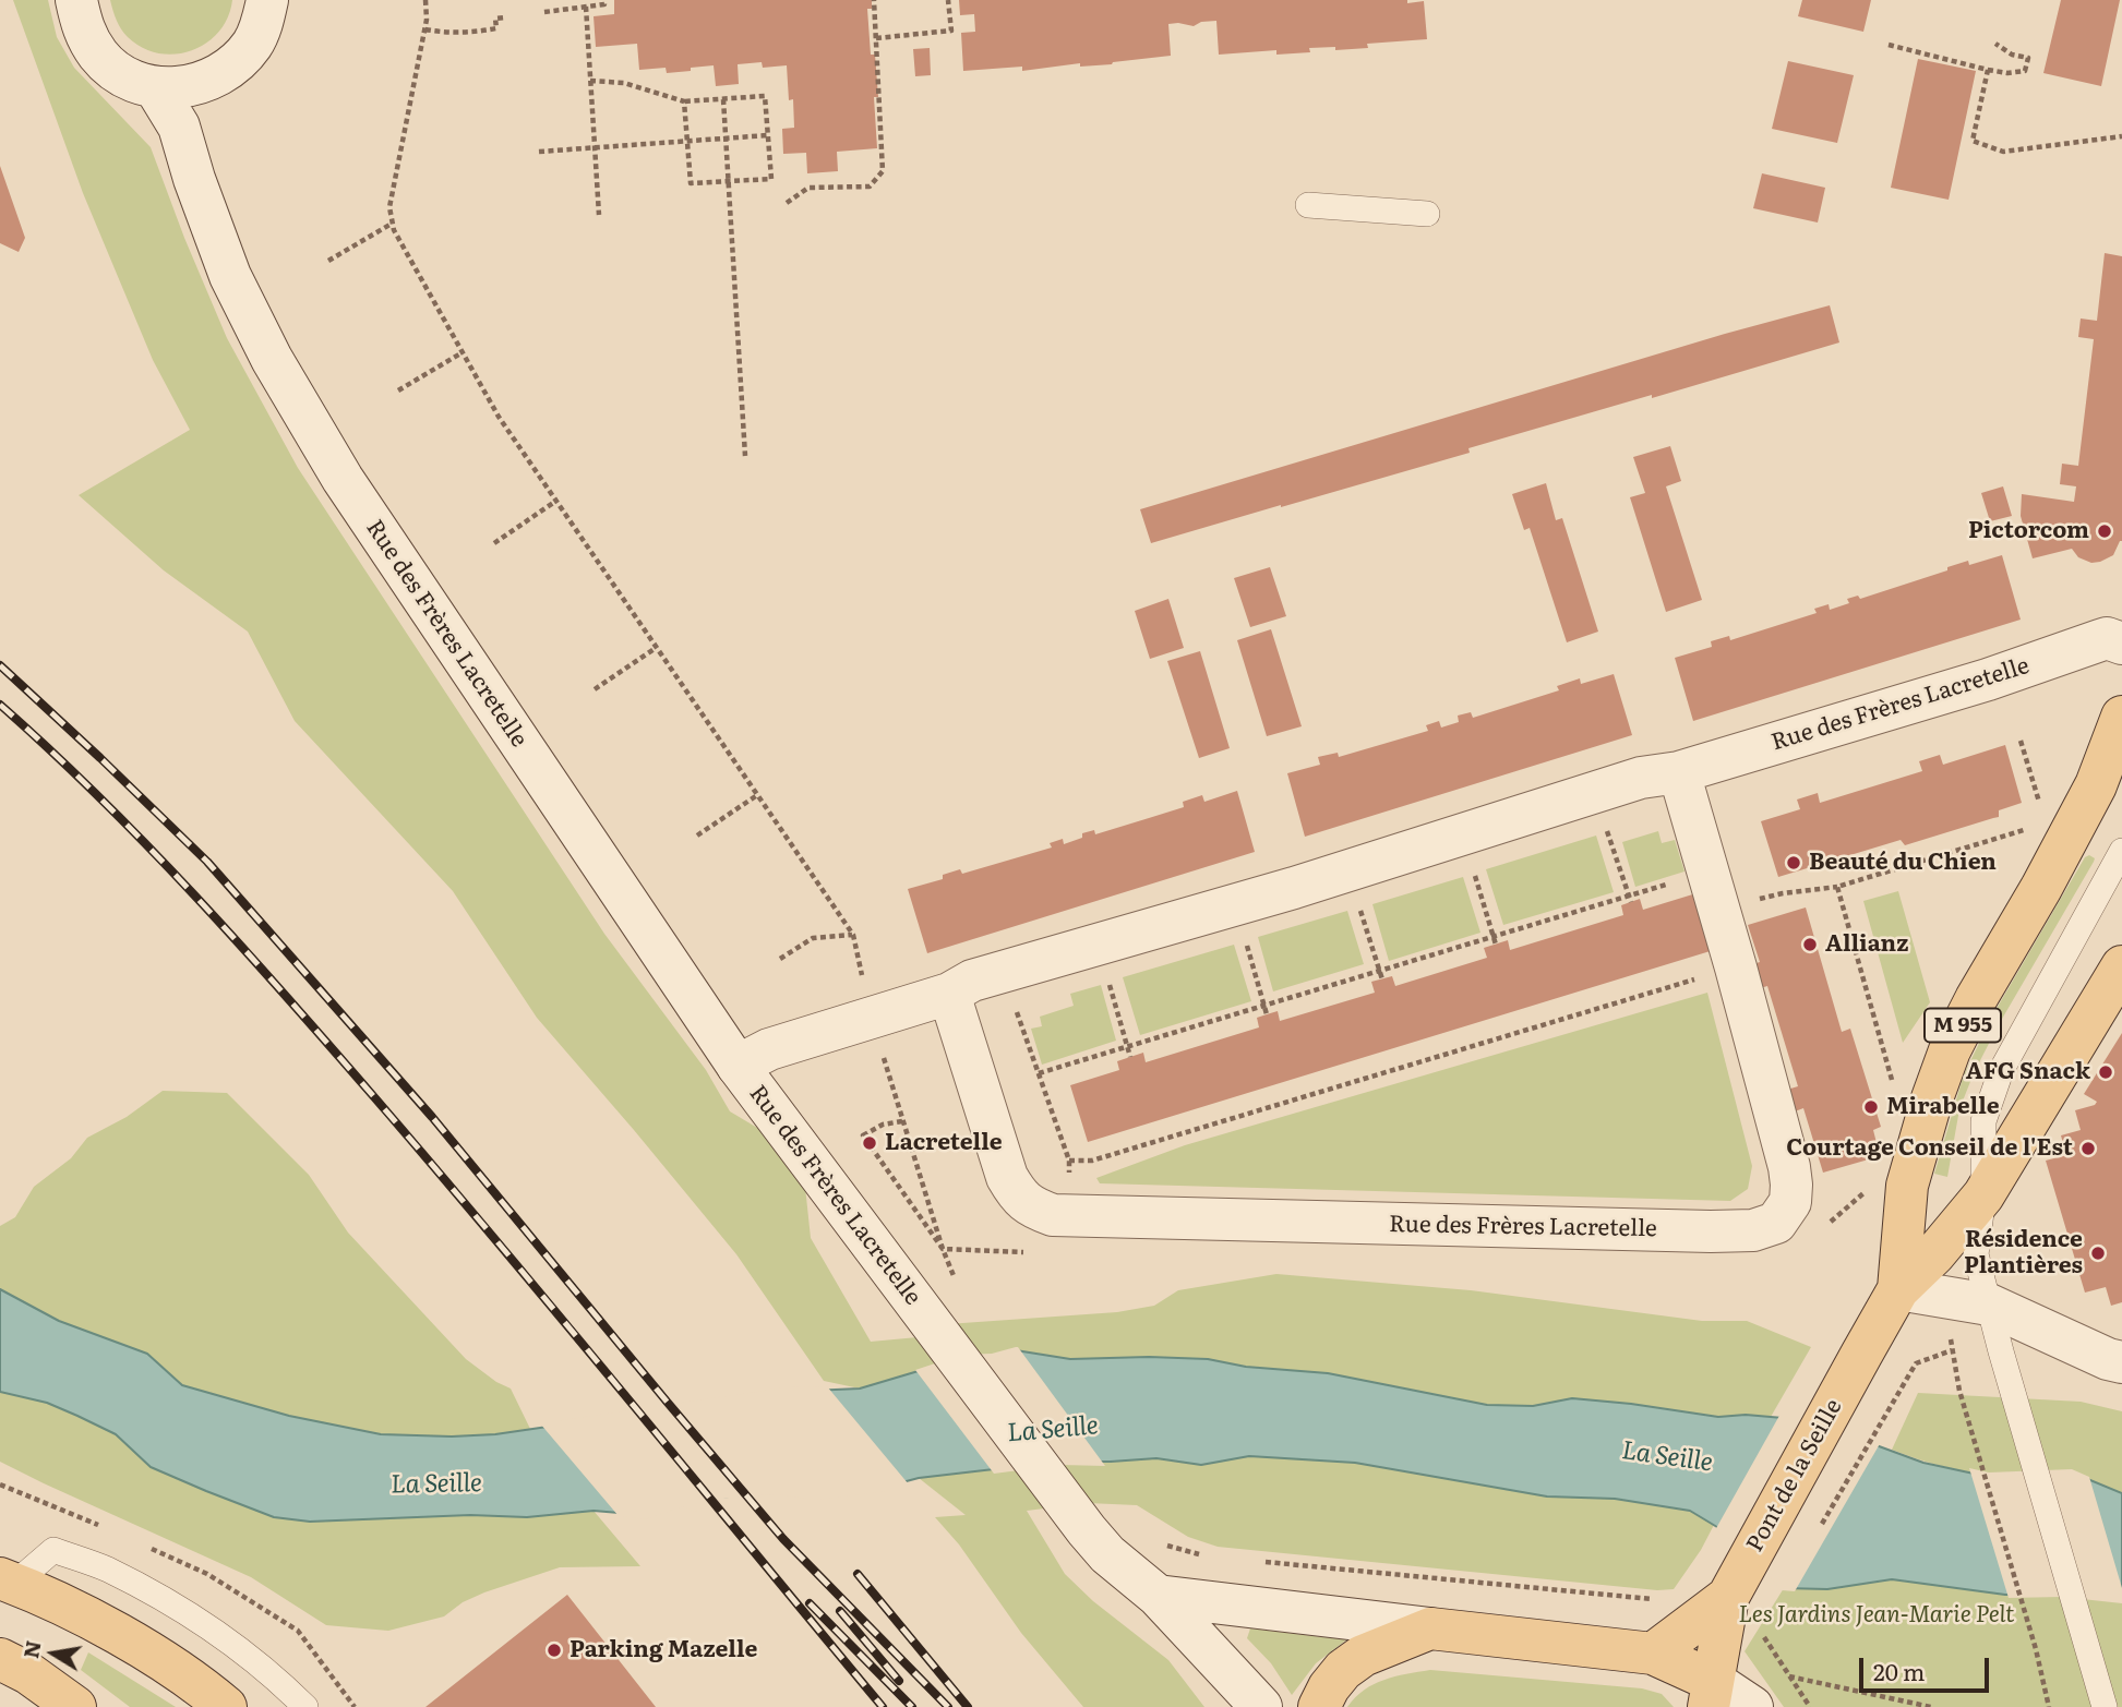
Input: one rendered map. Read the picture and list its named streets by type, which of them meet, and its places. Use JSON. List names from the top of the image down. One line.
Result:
{"streets":{"main road":["M 955","Pont de la Seille"],"street":["Rue des Frères Lacretelle"]},"crossings":[["M 955","Pont de la Seille"]],"water":["La Seille"],"parks":["Les Jardins Jean-Marie Pelt"],"places":["Pictorcom","Beauté du Chien","Allianz","AFG Snack","Mirabelle","Lacretelle","Courtage Conseil de l'Est","Résidence Plantières","Parking Mazelle"],"scale_bar":"20 m","north":"left"}
